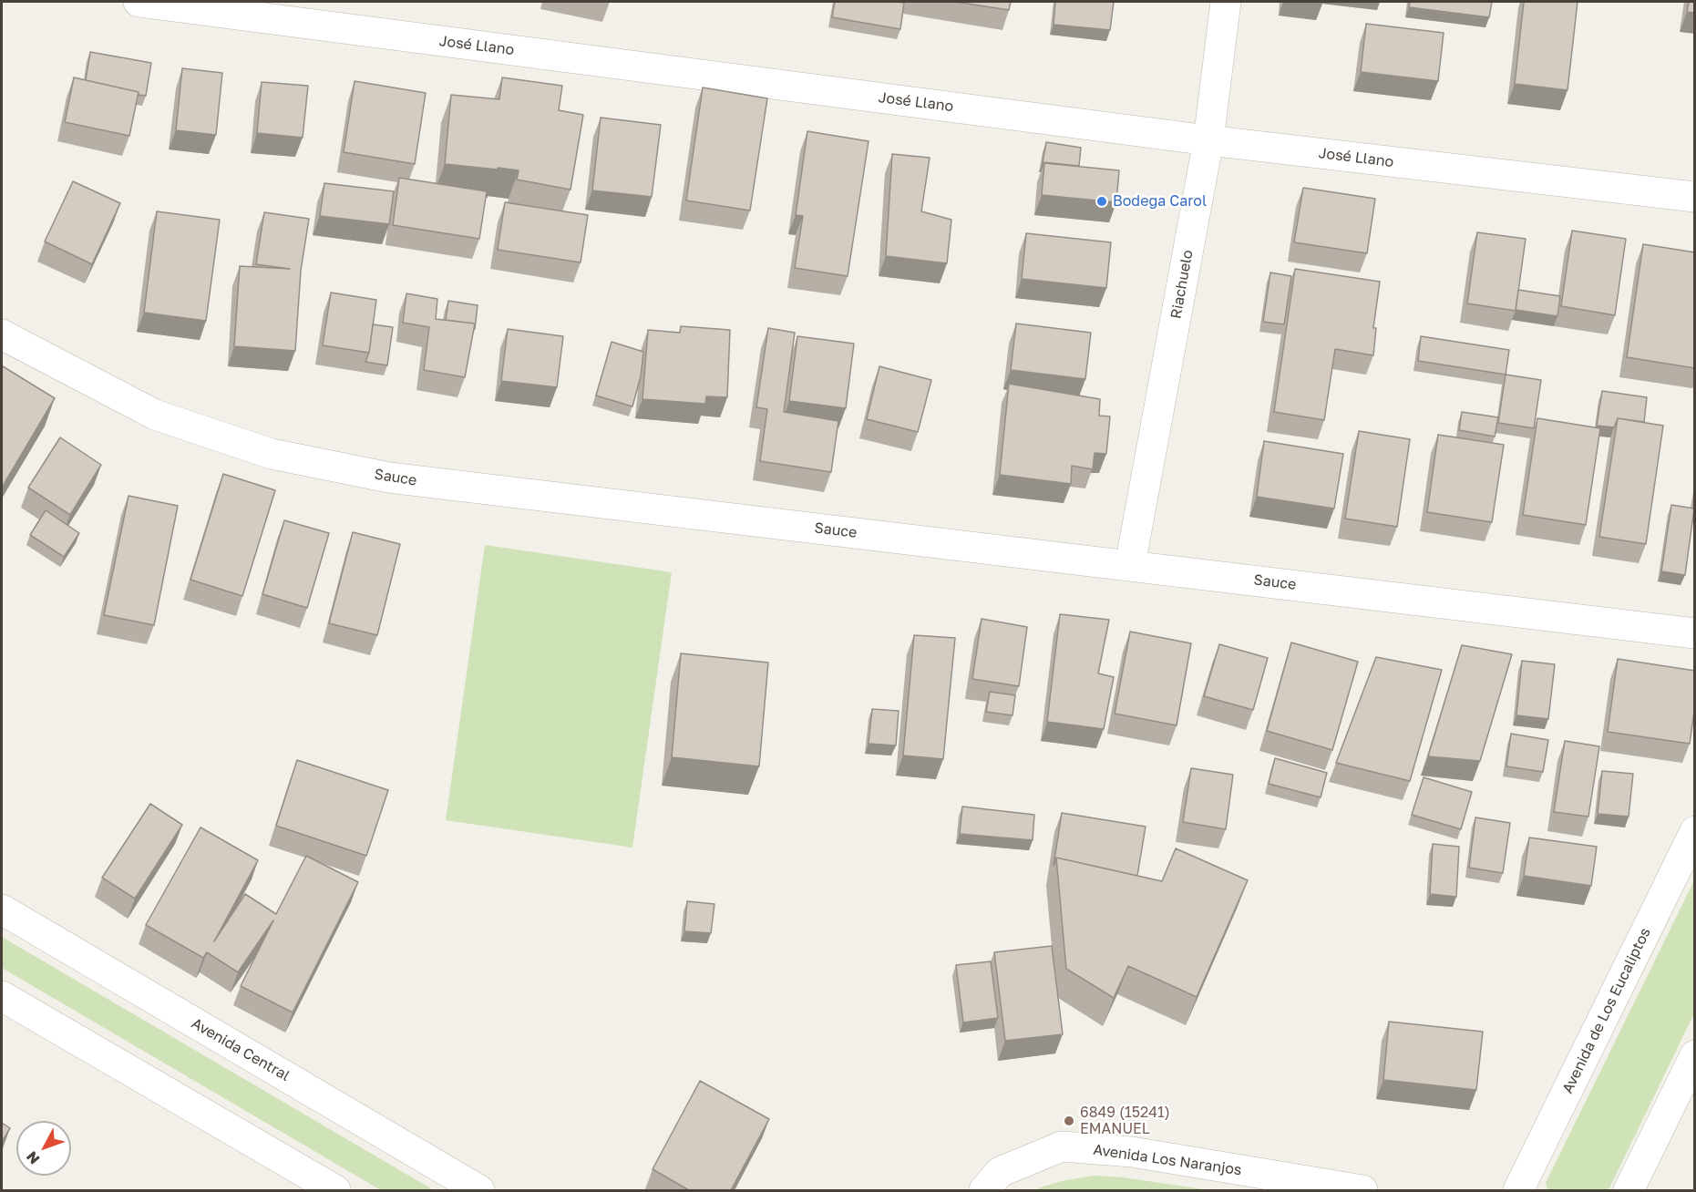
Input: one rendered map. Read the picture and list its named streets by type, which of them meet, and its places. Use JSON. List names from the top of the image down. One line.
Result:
{"streets":{"street":["José Llano","Riachuelo","Sauce","Avenida de Los Eucaliptos","Avenida Central","Avenida Los Naranjos"]},"crossings":[["José Llano","Riachuelo"],["Riachuelo","Sauce"]],"places":["Bodega Carol","6849 (15241) EMANUEL"],"north":"bottom left"}
